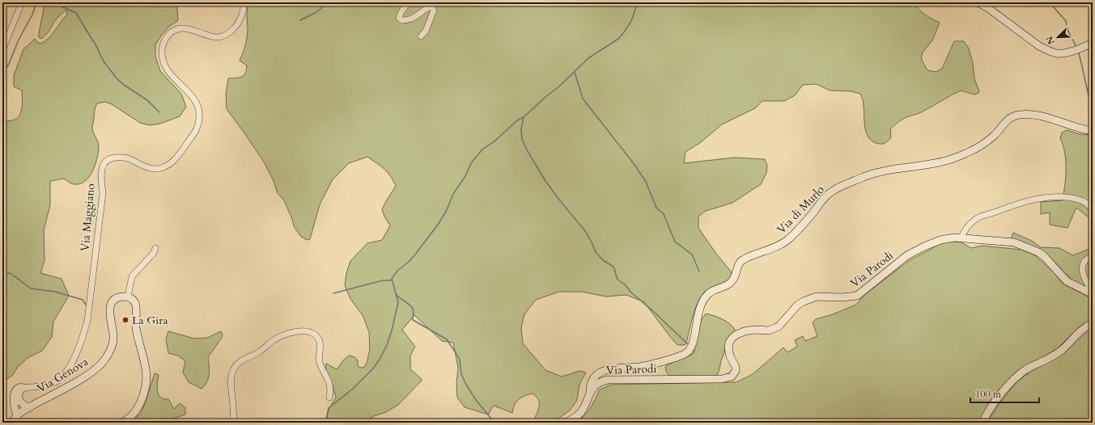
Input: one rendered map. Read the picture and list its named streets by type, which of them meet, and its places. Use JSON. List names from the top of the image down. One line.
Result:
{"streets":{"street":["Via di Murlo","Via Maggiano","Via Parodi","Via Genova"]},"crossings":[["Via di Murlo","Via Parodi"]],"places":["La Gira"],"scale_bar":"100 m","north":"bottom left"}
